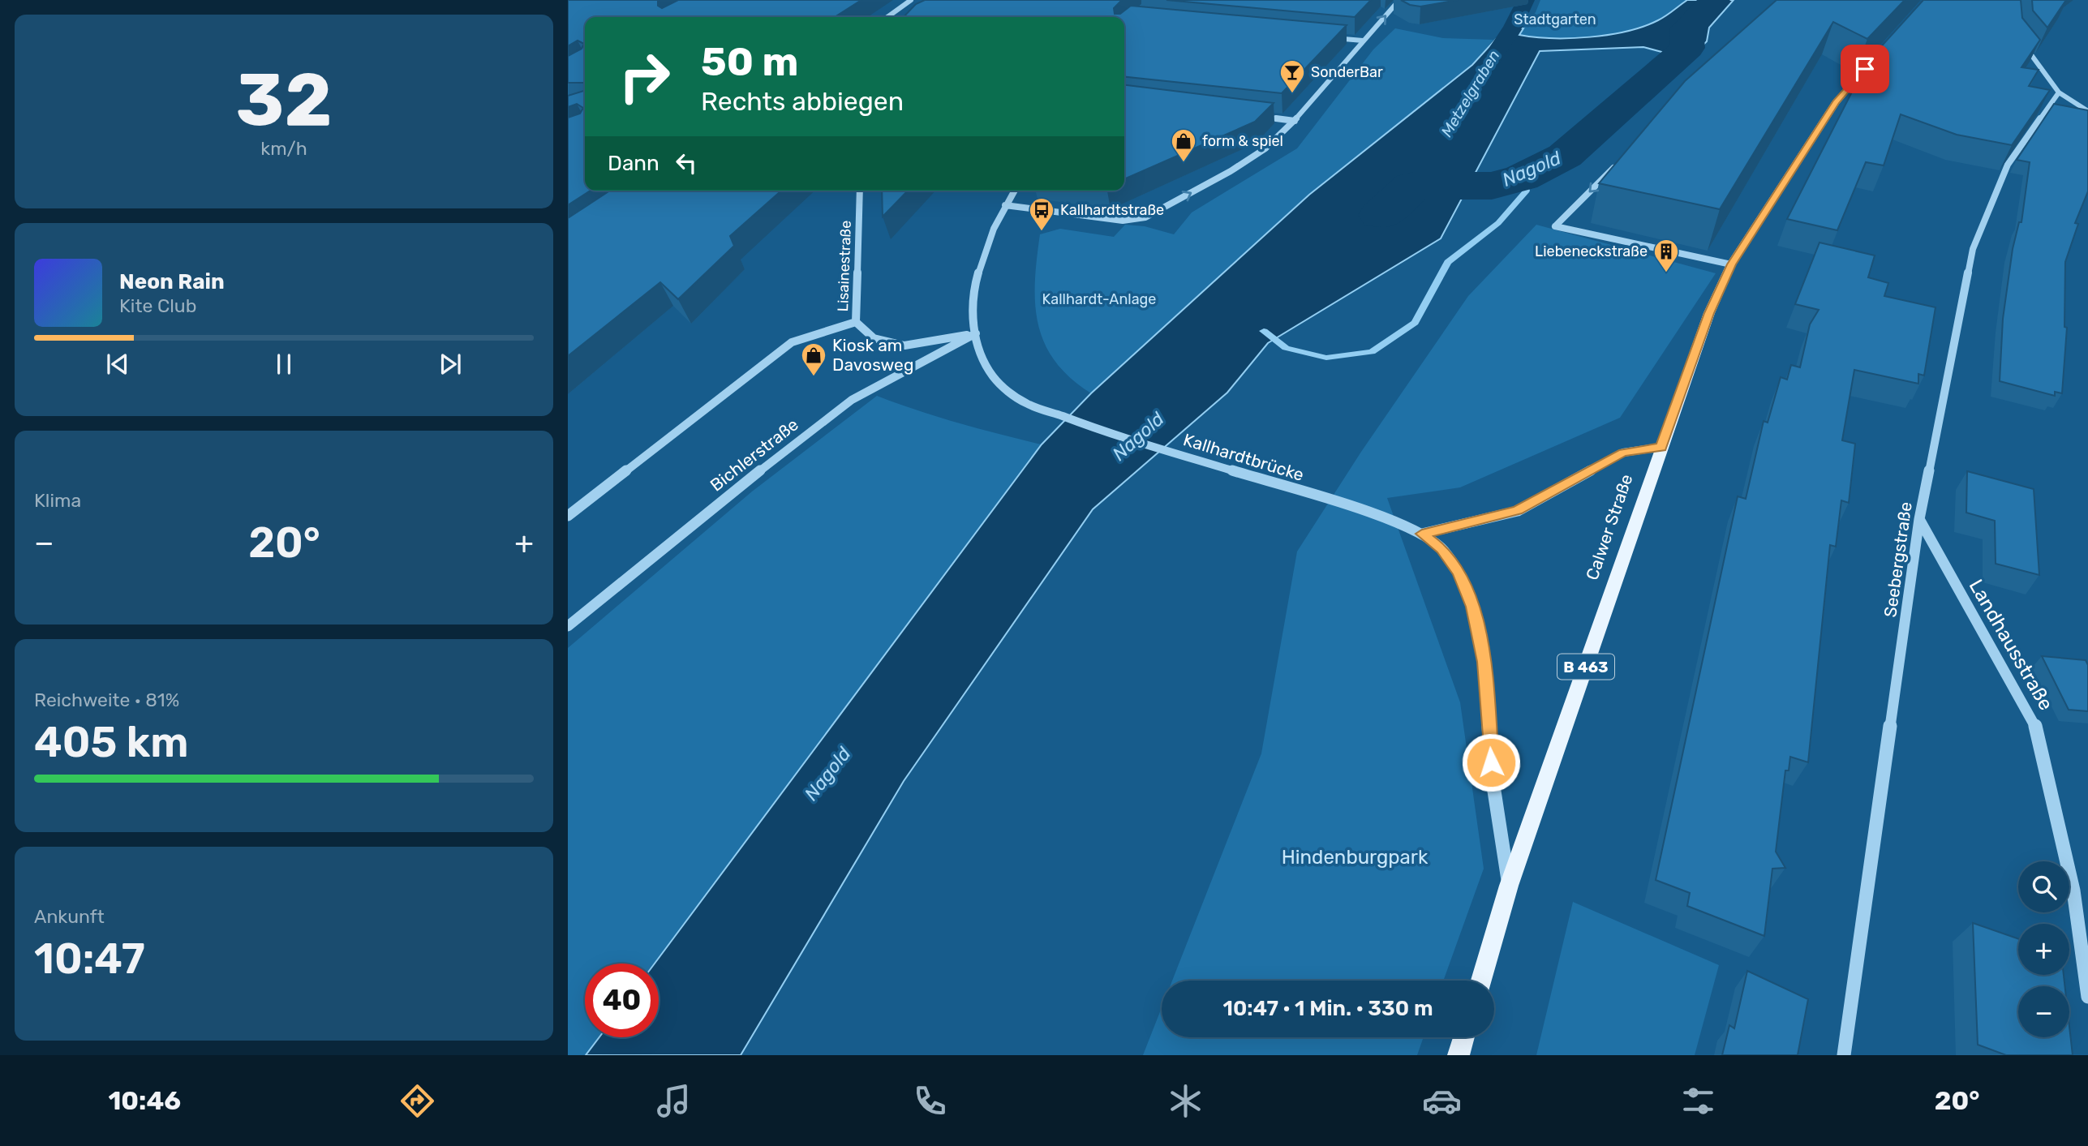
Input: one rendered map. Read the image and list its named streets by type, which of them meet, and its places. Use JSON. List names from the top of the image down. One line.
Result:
{"streets":{"main road":["Calwer Straße","B 463"],"street":["Lisainestraße","Bichlerstraße","Kallhardtbrücke","Seebergstraße","Landhausstraße"]},"crossings":[["Lisainestraße","Bichlerstraße"],["Lisainestraße","Kallhardtbrücke"],["Bichlerstraße","Kallhardtbrücke"],["Kallhardtbrücke","Calwer Straße"],["Seebergstraße","Landhausstraße"]],"water":["Metzelgraben","Nagold"],"parks":["Stadtgarten","Kallhardt-Anlage","Hindenburgpark"],"places":{"bar":["SonderBar"],"shop":["form & spiel","Kiosk am Davosweg"],"bus stop":["Kallhardtstraße"],"building":["Liebeneckstraße"]},"page":{"tile":[["32","km/h"],"Klima",["Reichweite · 81%","405 km"],["Ankunft","10:47"]],"turn":["50 m","Rechts abbiegen"],"then":"Dann","song":["Neon Rain","Kite Club"],"heat":["−","20°","+"],"map_buttons":["+","−"],"limit":"40","trip":"10:47 · 1 Min. · 330 m","tabs":["10:46","20°"]}}
